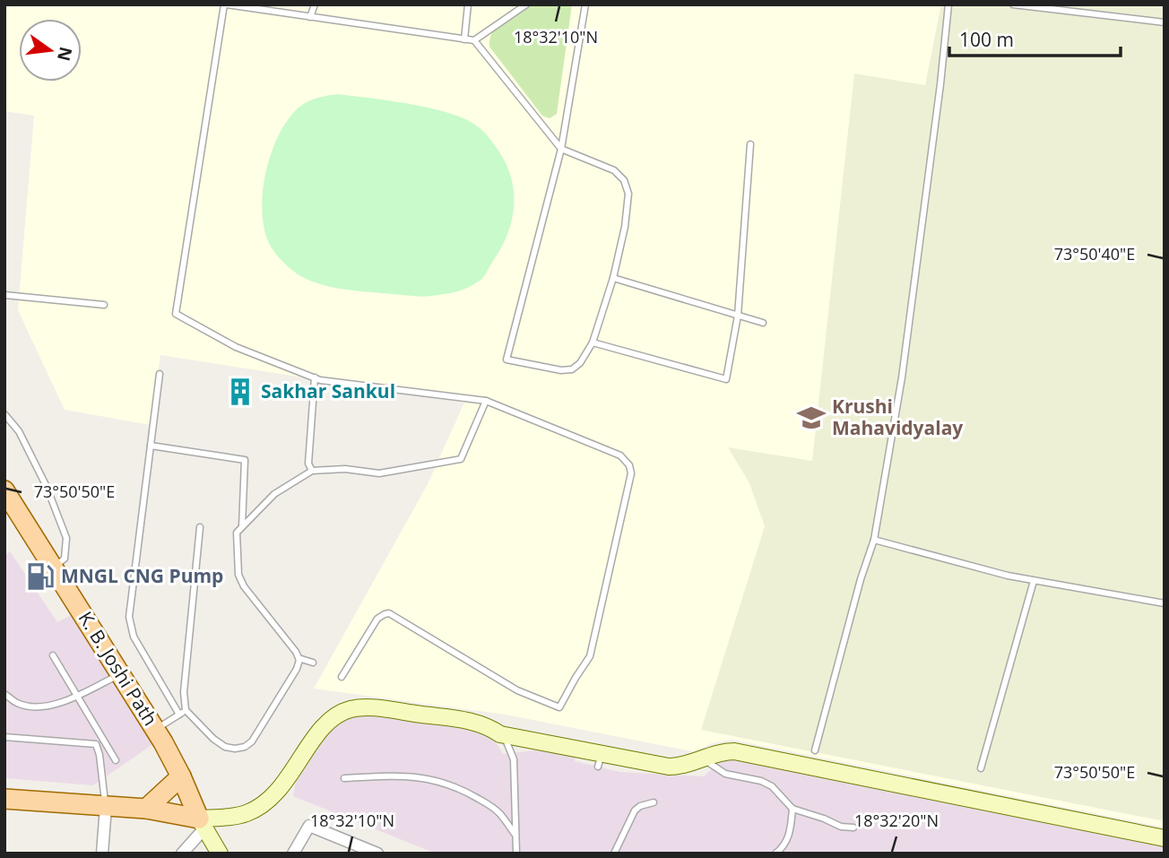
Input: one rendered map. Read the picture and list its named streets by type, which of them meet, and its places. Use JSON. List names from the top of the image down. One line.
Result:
{"streets":{"main road":["K. B. Joshi Path"]},"places":{"building":["Sakhar Sankul"],"school or university":["Krushi Mahavidyalay"],"fuel station":["MNGL CNG Pump"]},"scale_bar":"100 m","north":"right","coordinates":["18°32'10\"N","73°50'40\"E","73°50'50\"E","18°32'20\"N"]}
